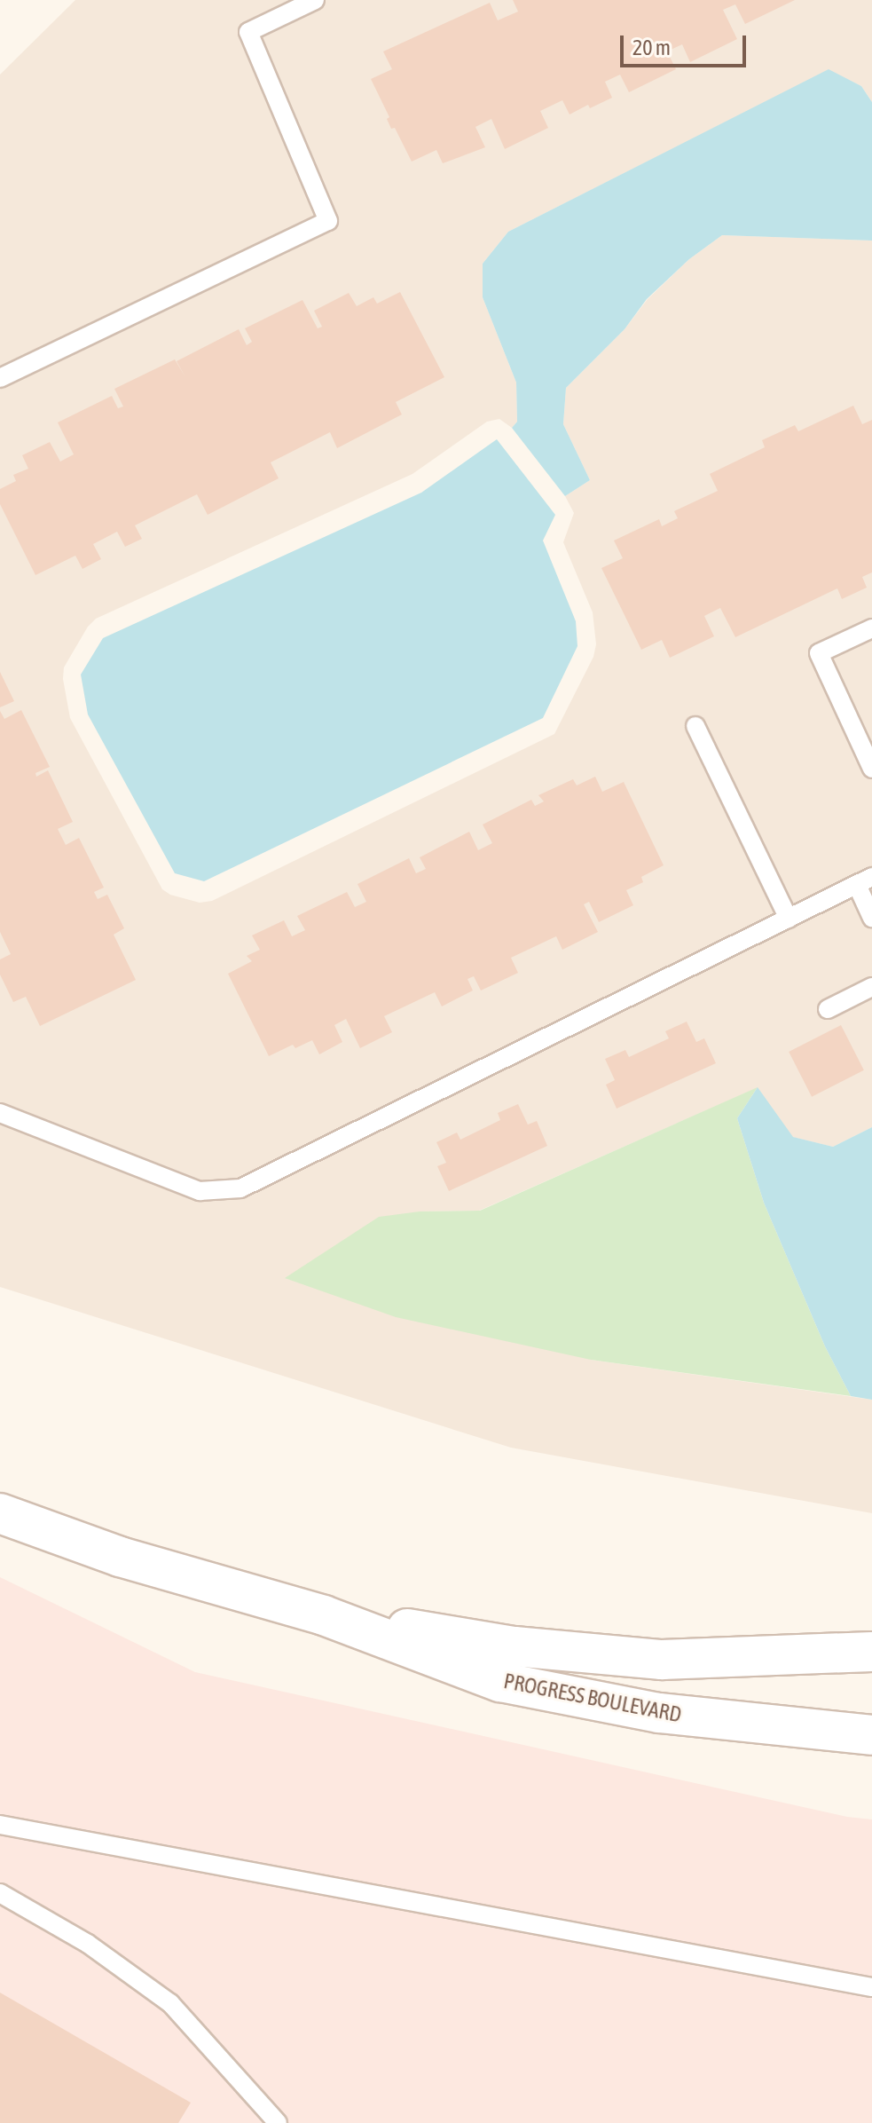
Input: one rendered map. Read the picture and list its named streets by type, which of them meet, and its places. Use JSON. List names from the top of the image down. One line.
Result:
{"streets":{"main road":["PROGRESS BOULEVARD"]},"scale_bar":"20 m"}
